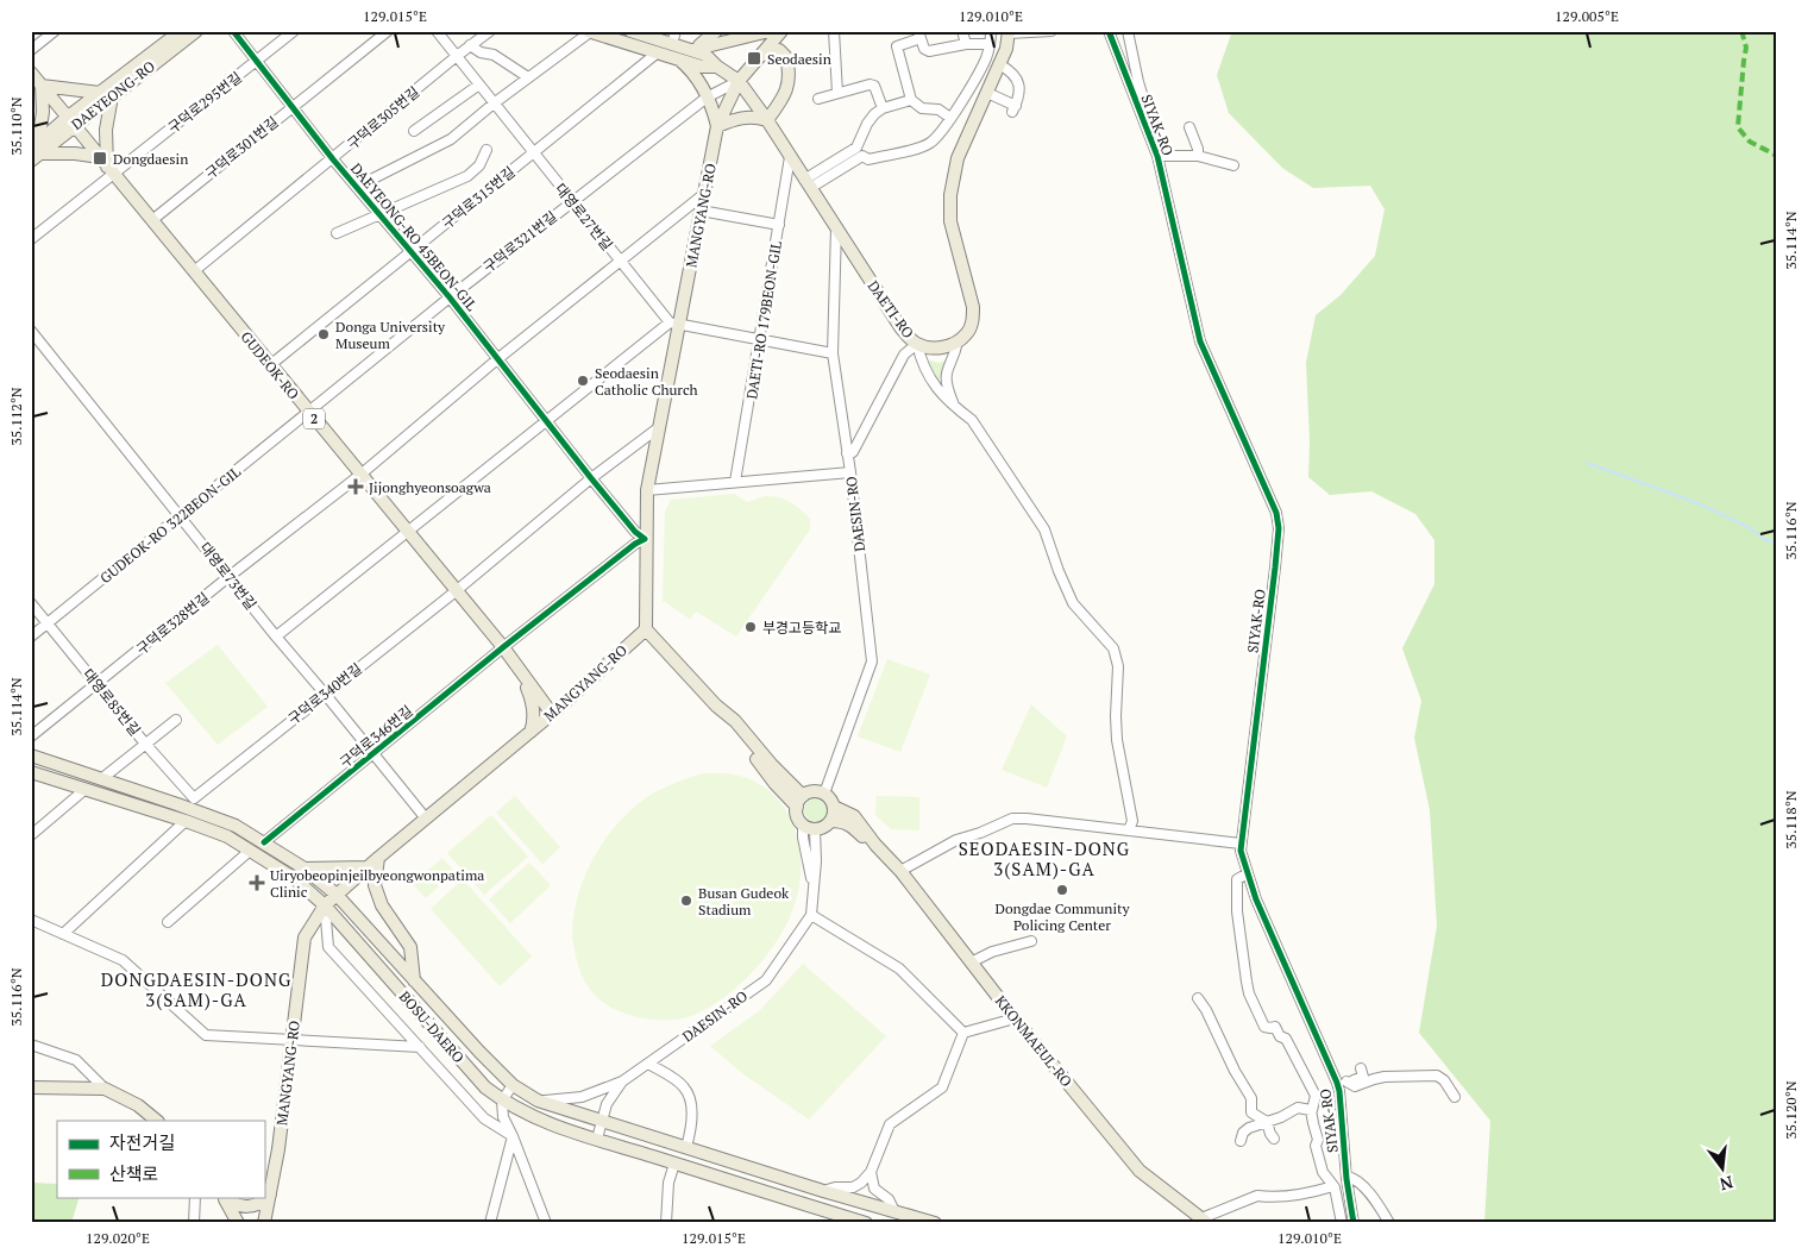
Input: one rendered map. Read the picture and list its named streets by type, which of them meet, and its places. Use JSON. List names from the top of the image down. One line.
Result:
{"streets":{"main road":["DAEYEONG-RO","MANGYANG-RO","DAETI-RO","GUDEOK-RO","2","BOSU-DAERO","KKONMAEUL-RO"],"street":["구덕로295번길","구덕로305번길","SIYAK-RO","구덕로301번길","구덕로315번길","대영로27번길","DAEYEONG-RO 45BEON-GIL","구덕로321번길","DAETI-RO 179BEON-GIL","DAESIN-RO","GUDEOK-RO 322BEON-GIL","대영로73번길","구덕로328번길","구덕로340번길","대영로85번길","구덕로346번길"]},"crossings":[["DAEYEONG-RO","GUDEOK-RO"],["구덕로295번길","DAEYEONG-RO 45BEON-GIL"],["구덕로295번길","GUDEOK-RO"],["구덕로305번길","대영로27번길"],["구덕로305번길","DAEYEONG-RO 45BEON-GIL"],["구덕로305번길","GUDEOK-RO"],["구덕로301번길","DAEYEONG-RO 45BEON-GIL"],["구덕로301번길","GUDEOK-RO"],["구덕로315번길","대영로27번길"],["구덕로315번길","DAEYEONG-RO 45BEON-GIL"],["구덕로315번길","GUDEOK-RO"],["MANGYANG-RO","대영로27번길"],["MANGYANG-RO","DAEYEONG-RO 45BEON-GIL"],["MANGYANG-RO","구덕로321번길"],["MANGYANG-RO","DAETI-RO"],["MANGYANG-RO","GUDEOK-RO"],["MANGYANG-RO","대영로73번길"],["MANGYANG-RO","구덕로328번길"],["MANGYANG-RO","구덕로340번길"],["MANGYANG-RO","구덕로346번길"],["MANGYANG-RO","BOSU-DAERO"],["대영로27번길","구덕로321번길"],["대영로27번길","구덕로328번길"],["DAEYEONG-RO 45BEON-GIL","구덕로321번길"],["DAEYEONG-RO 45BEON-GIL","구덕로328번길"],["DAEYEONG-RO 45BEON-GIL","구덕로340번길"],["DAEYEONG-RO 45BEON-GIL","구덕로346번길"],["구덕로321번길","DAETI-RO"],["구덕로321번길","GUDEOK-RO"],["구덕로321번길","GUDEOK-RO 322BEON-GIL"],["DAETI-RO","DAETI-RO 179BEON-GIL"],["DAETI-RO","DAESIN-RO"],["GUDEOK-RO","GUDEOK-RO 322BEON-GIL"],["GUDEOK-RO","구덕로328번길"],["GUDEOK-RO","구덕로340번길"],["GUDEOK-RO","구덕로346번길"],["DAESIN-RO","BOSU-DAERO"],["DAESIN-RO","KKONMAEUL-RO"],["GUDEOK-RO 322BEON-GIL","대영로73번길"],["GUDEOK-RO 322BEON-GIL","대영로85번길"],["대영로73번길","구덕로328번길"],["대영로73번길","구덕로340번길"],["대영로73번길","구덕로346번길"],["구덕로328번길","대영로85번길"],["구덕로340번길","대영로85번길"],["구덕로340번길","BOSU-DAERO"],["대영로85번길","BOSU-DAERO"],["구덕로346번길","BOSU-DAERO"]],"districts":["SEODAESIN-DONG 3(SAM)-GA","DONGDAESIN-DONG 3(SAM)-GA"],"places":{"transit":["Seodaesin","Dongdaesin"],"other":["Donga University Museum","Seodaesin Catholic Church","부경고등학교","Dongdae Community Policing Center","Busan Gudeok Stadium"],"health":["Jijonghyeonsoagwa","Uiryobeopinjeilbyeongwonpatima Clinic"]},"legend":["자전거길","산책로"],"north":"bottom","coordinates":["129.015°E","129.010°E","129.005°E","35.110°N","35.114°N","35.112°N","35.116°N","35.118°N","35.120°N","129.020°E"]}
